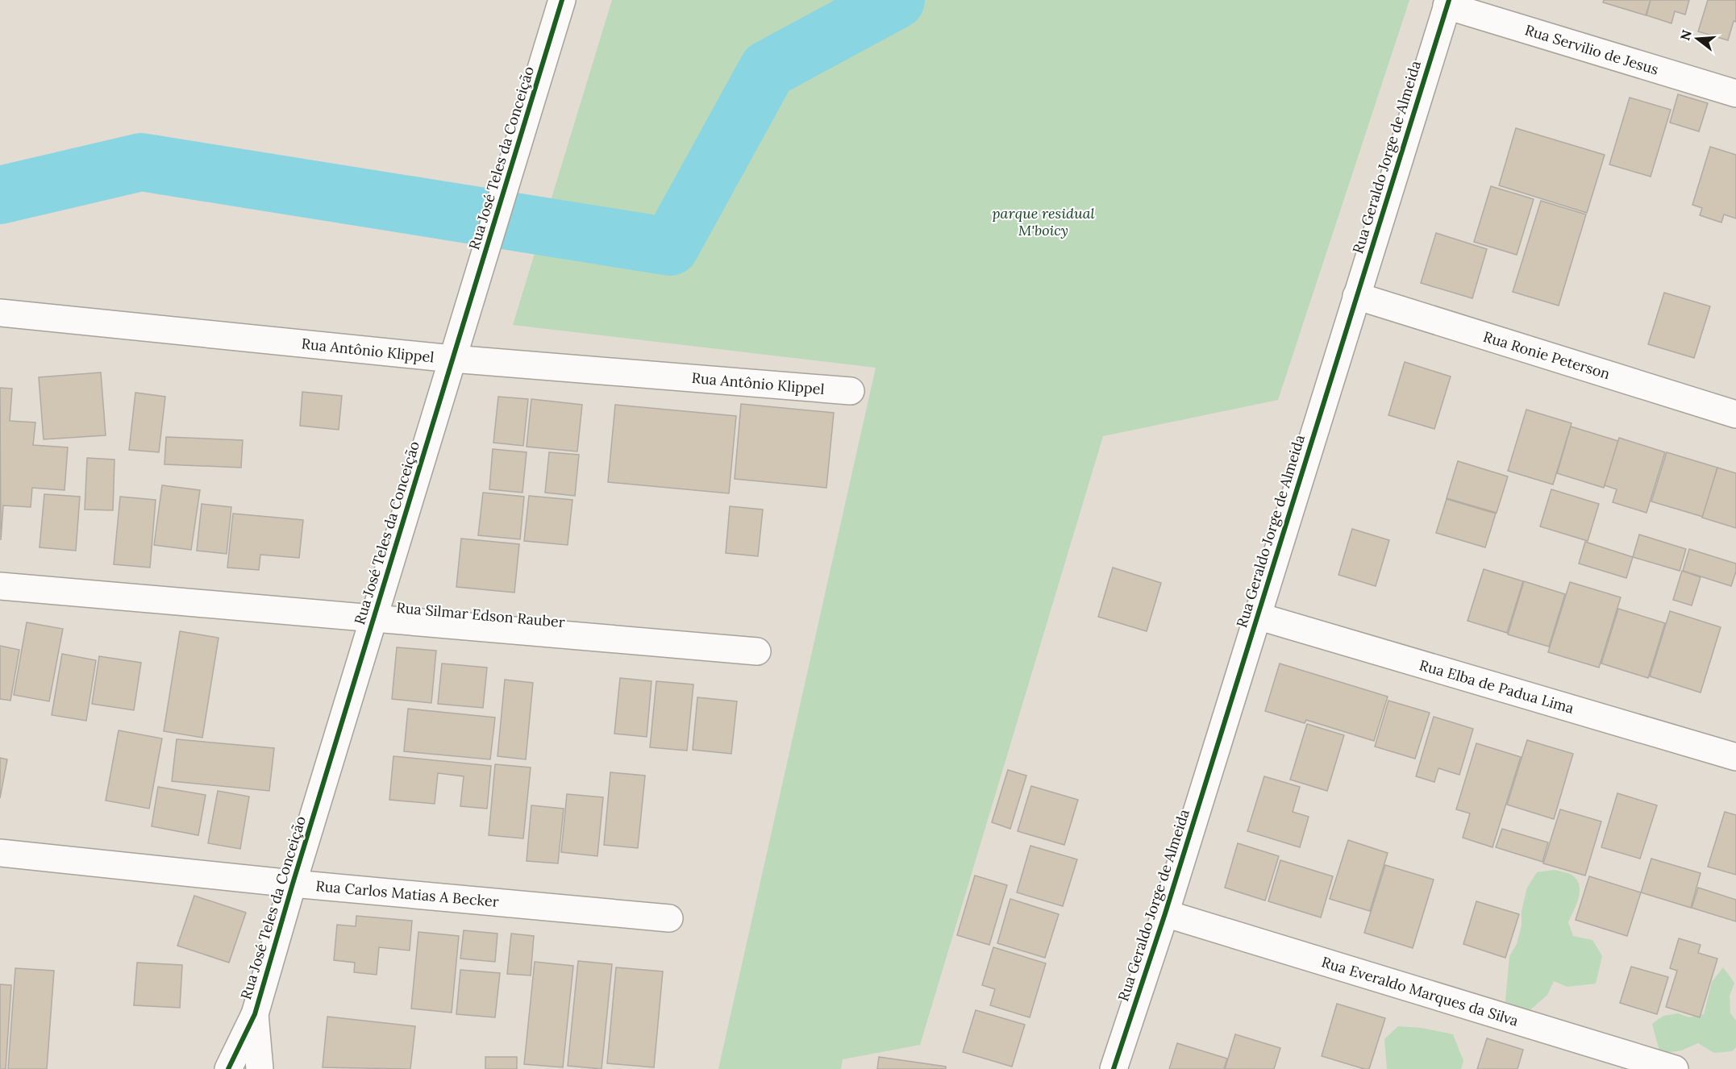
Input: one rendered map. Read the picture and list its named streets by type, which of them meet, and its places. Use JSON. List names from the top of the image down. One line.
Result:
{"streets":{"street":["Rua Servilio de Jesus","Rua Geraldo Jorge de Almeida","Rua José Teles da Conceição","Rua Antônio Klippel","Rua Ronie Peterson","Rua Silmar Edson Rauber","Rua Elba de Padua Lima","Rua Carlos Matias A Becker","Rua Everaldo Marques da Silva"]},"crossings":[["Rua Servilio de Jesus","Rua Geraldo Jorge de Almeida"],["Rua Geraldo Jorge de Almeida","Rua Ronie Peterson"],["Rua Geraldo Jorge de Almeida","Rua Elba de Padua Lima"],["Rua Geraldo Jorge de Almeida","Rua Everaldo Marques da Silva"],["Rua José Teles da Conceição","Rua Antônio Klippel"],["Rua José Teles da Conceição","Rua Silmar Edson Rauber"],["Rua José Teles da Conceição","Rua Carlos Matias A Becker"]],"parks":["parque residual M'boicy"],"north":"left"}
